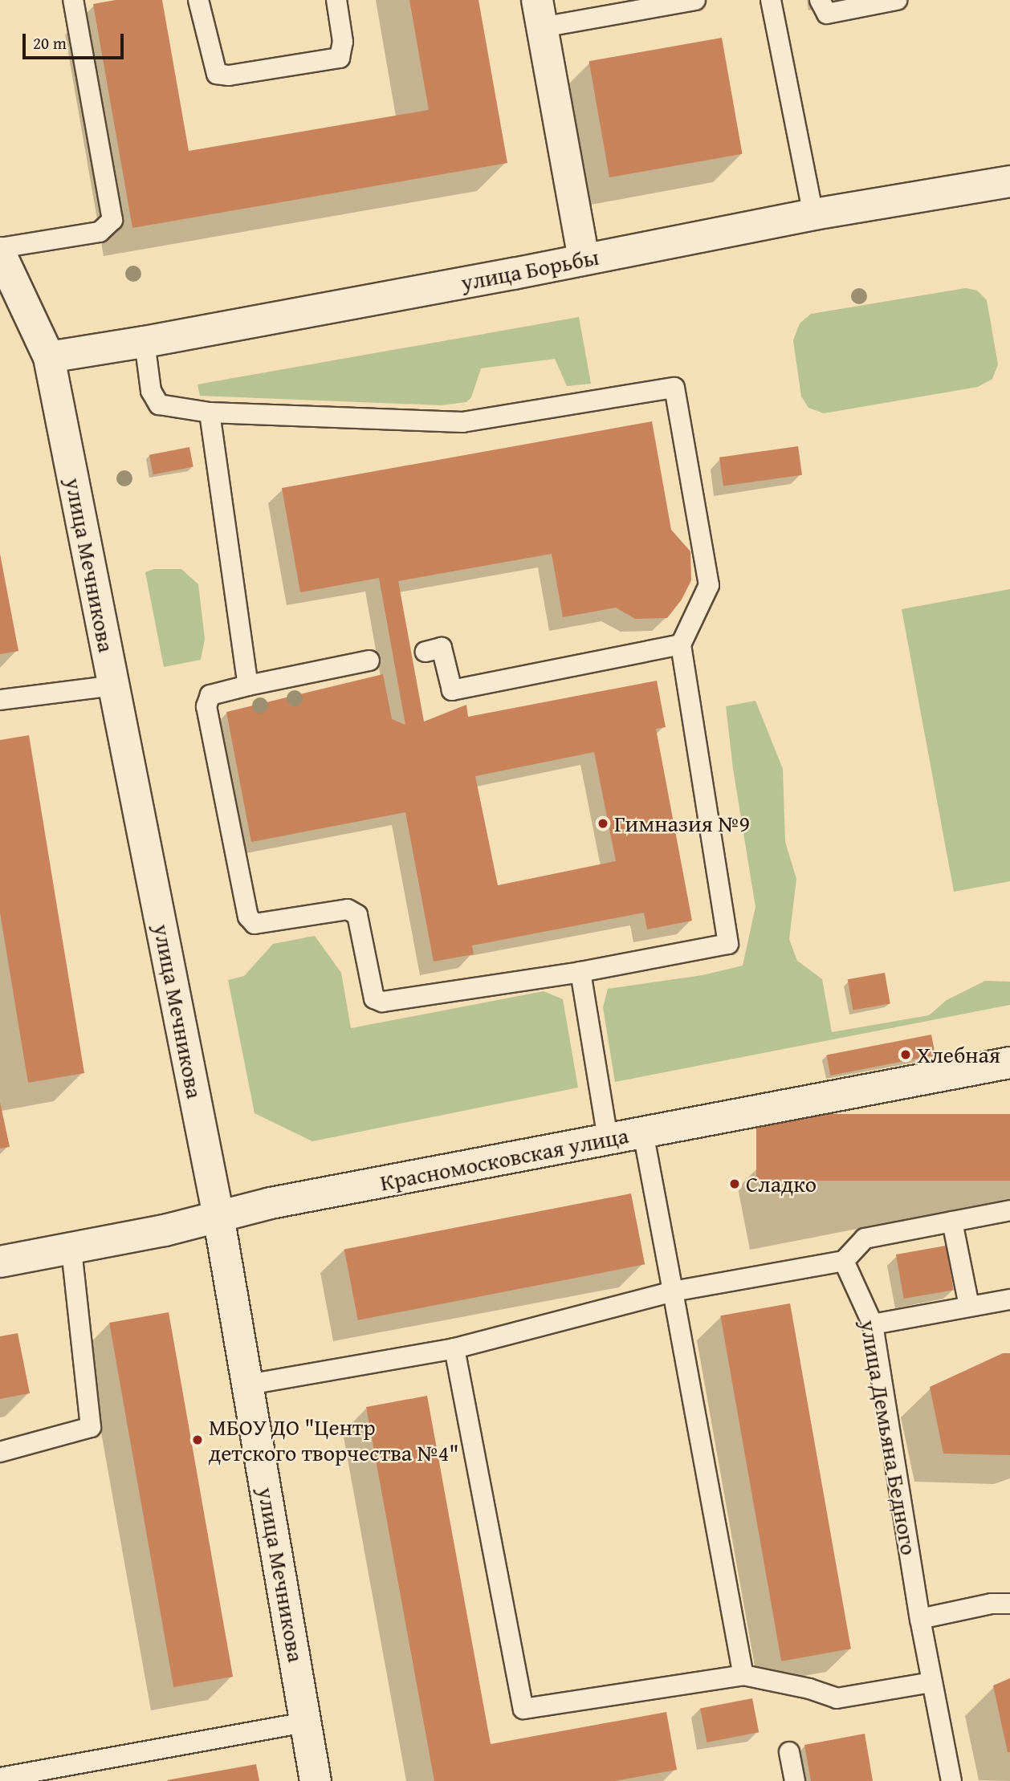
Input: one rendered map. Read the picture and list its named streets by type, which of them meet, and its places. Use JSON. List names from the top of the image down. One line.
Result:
{"streets":{"street":["улица Борьбы","улица Мечникова","Красномосковская улица"],"lane":["улица Демьяна Бедного"]},"crossings":[["улица Борьбы","улица Мечникова"],["улица Мечникова","Красномосковская улица"]],"places":["Гимназия №9","Хлебная","Сладко","МБОУ ДО \"Центр детского творчества №4\""],"scale_bar":"20 m"}
